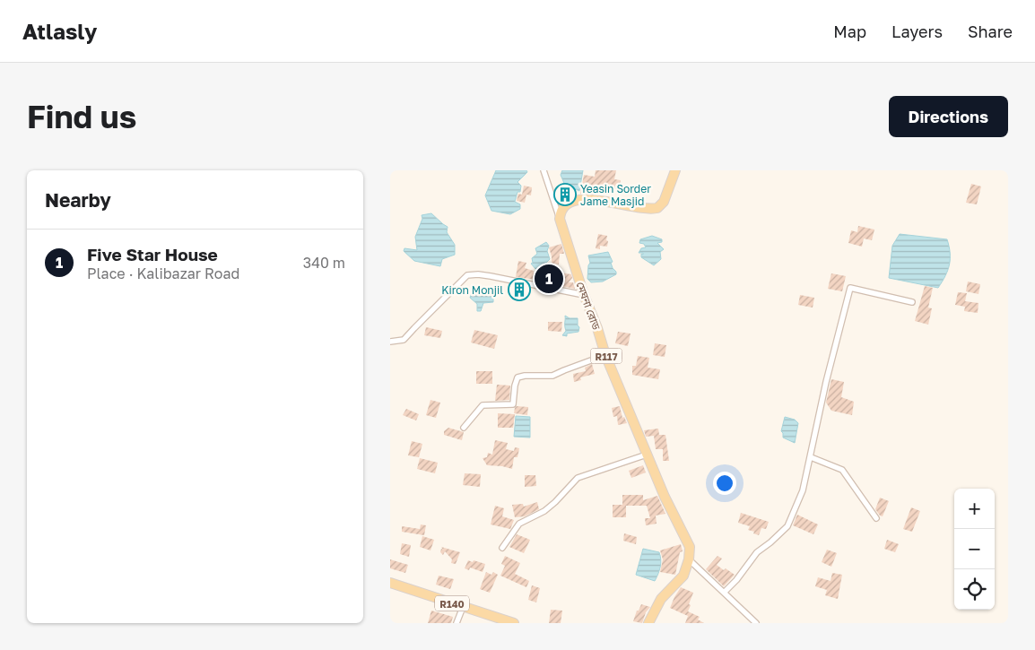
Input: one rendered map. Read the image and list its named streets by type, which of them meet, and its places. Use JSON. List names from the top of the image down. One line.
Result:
{"streets":{"main road":["মেঘনা রোড","R117","R140"]},"places":{"building":["Yeasin Sorder Jame Masjid","Kiron Monjil"]},"page":{"header":"Atlasly","nav":["Map","Layers","Share"],"buttons":"Directions","title":"Find us","heading":"Nearby","list":[{"mark":"1","name":"Five Star House","note":"Place · Kalibazar Road","value":"340 m"}],"pins":"1","map_buttons":["+","−"]}}
